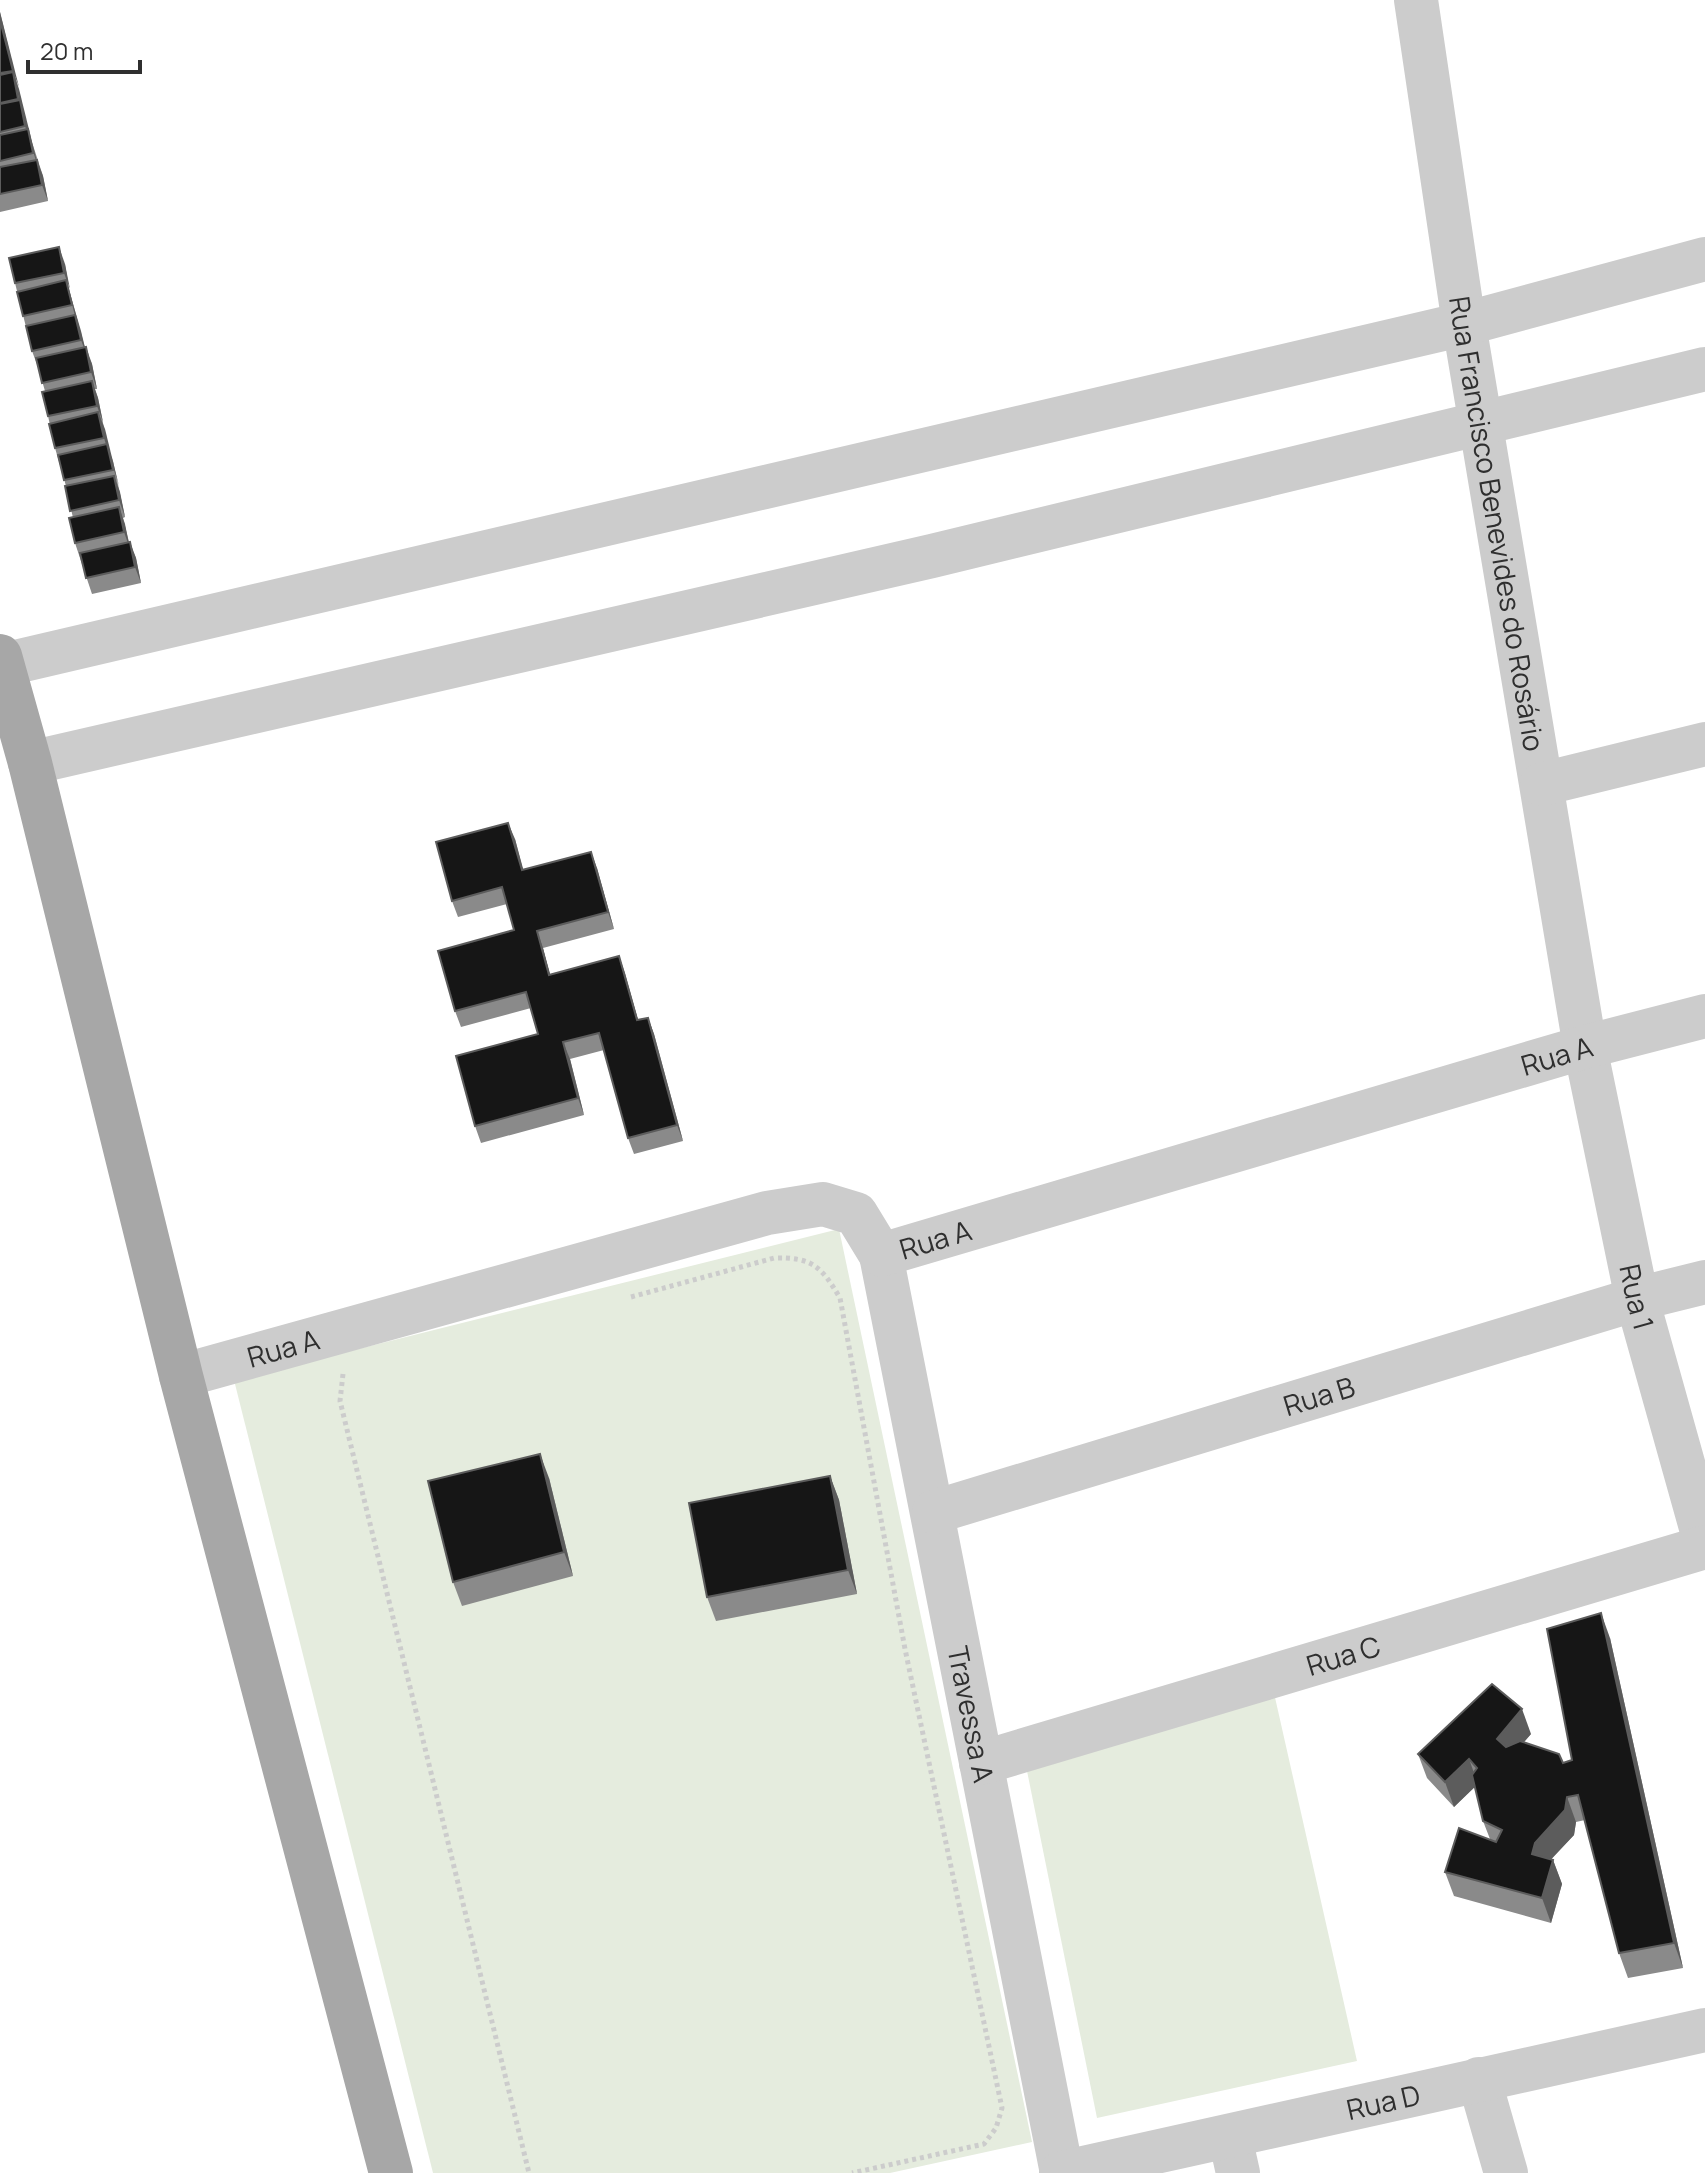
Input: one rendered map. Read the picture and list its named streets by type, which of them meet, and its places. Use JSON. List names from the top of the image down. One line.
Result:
{"streets":{"street":["Rua Francisco Benevides do Rosário","Rua A","Rua 1","Rua B","Rua C","Travessa A","Rua D"]},"crossings":[["Rua Francisco Benevides do Rosário","Rua A"],["Rua Francisco Benevides do Rosário","Rua 1"],["Rua A","Rua 1"],["Rua A","Travessa A"],["Rua 1","Rua B"],["Rua 1","Rua C"],["Rua B","Travessa A"],["Rua C","Travessa A"],["Travessa A","Rua D"]],"scale_bar":"20 m"}
